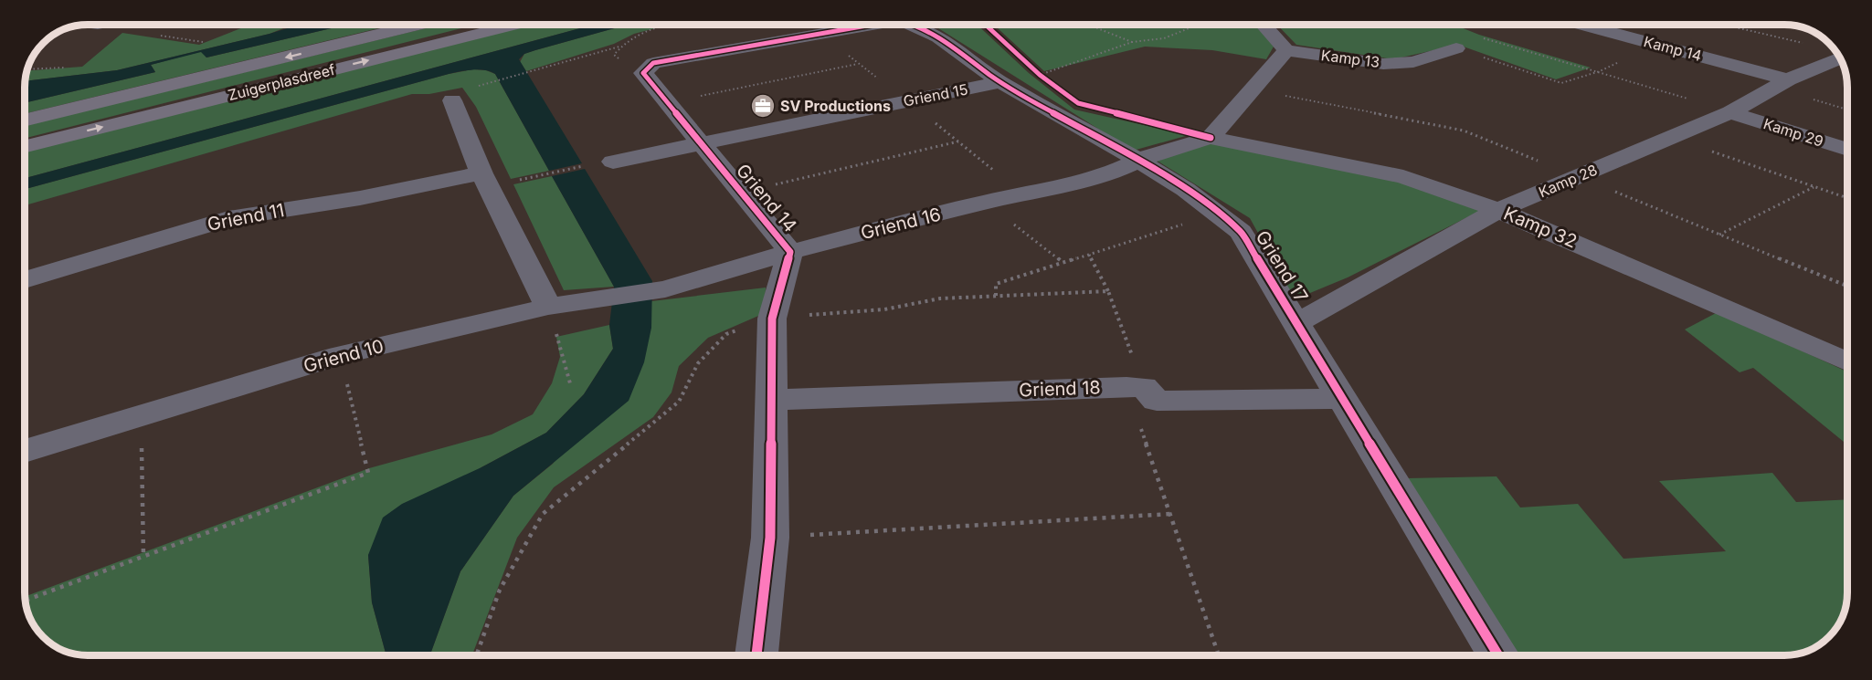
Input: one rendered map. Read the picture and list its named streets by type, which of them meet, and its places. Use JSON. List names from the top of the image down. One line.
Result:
{"streets":{"main road":["Zuigerplasdreef"],"street":["Kamp 14","Kamp 13","Griend 15","Kamp 29","Kamp 28","Griend 14","Griend 11","Griend 16","Kamp 32","Griend 17","Griend 10","Griend 18"]},"crossings":[["Kamp 14","Kamp 28"],["Griend 15","Griend 14"],["Griend 15","Griend 17"],["Kamp 29","Kamp 28"],["Kamp 28","Kamp 32"],["Kamp 28","Griend 17"],["Griend 14","Griend 16"],["Griend 14","Griend 18"],["Griend 16","Kamp 32"],["Griend 16","Griend 17"],["Griend 16","Griend 10"],["Kamp 32","Griend 17"],["Griend 17","Griend 18"]],"places":{"office":["SV Productions"]}}
